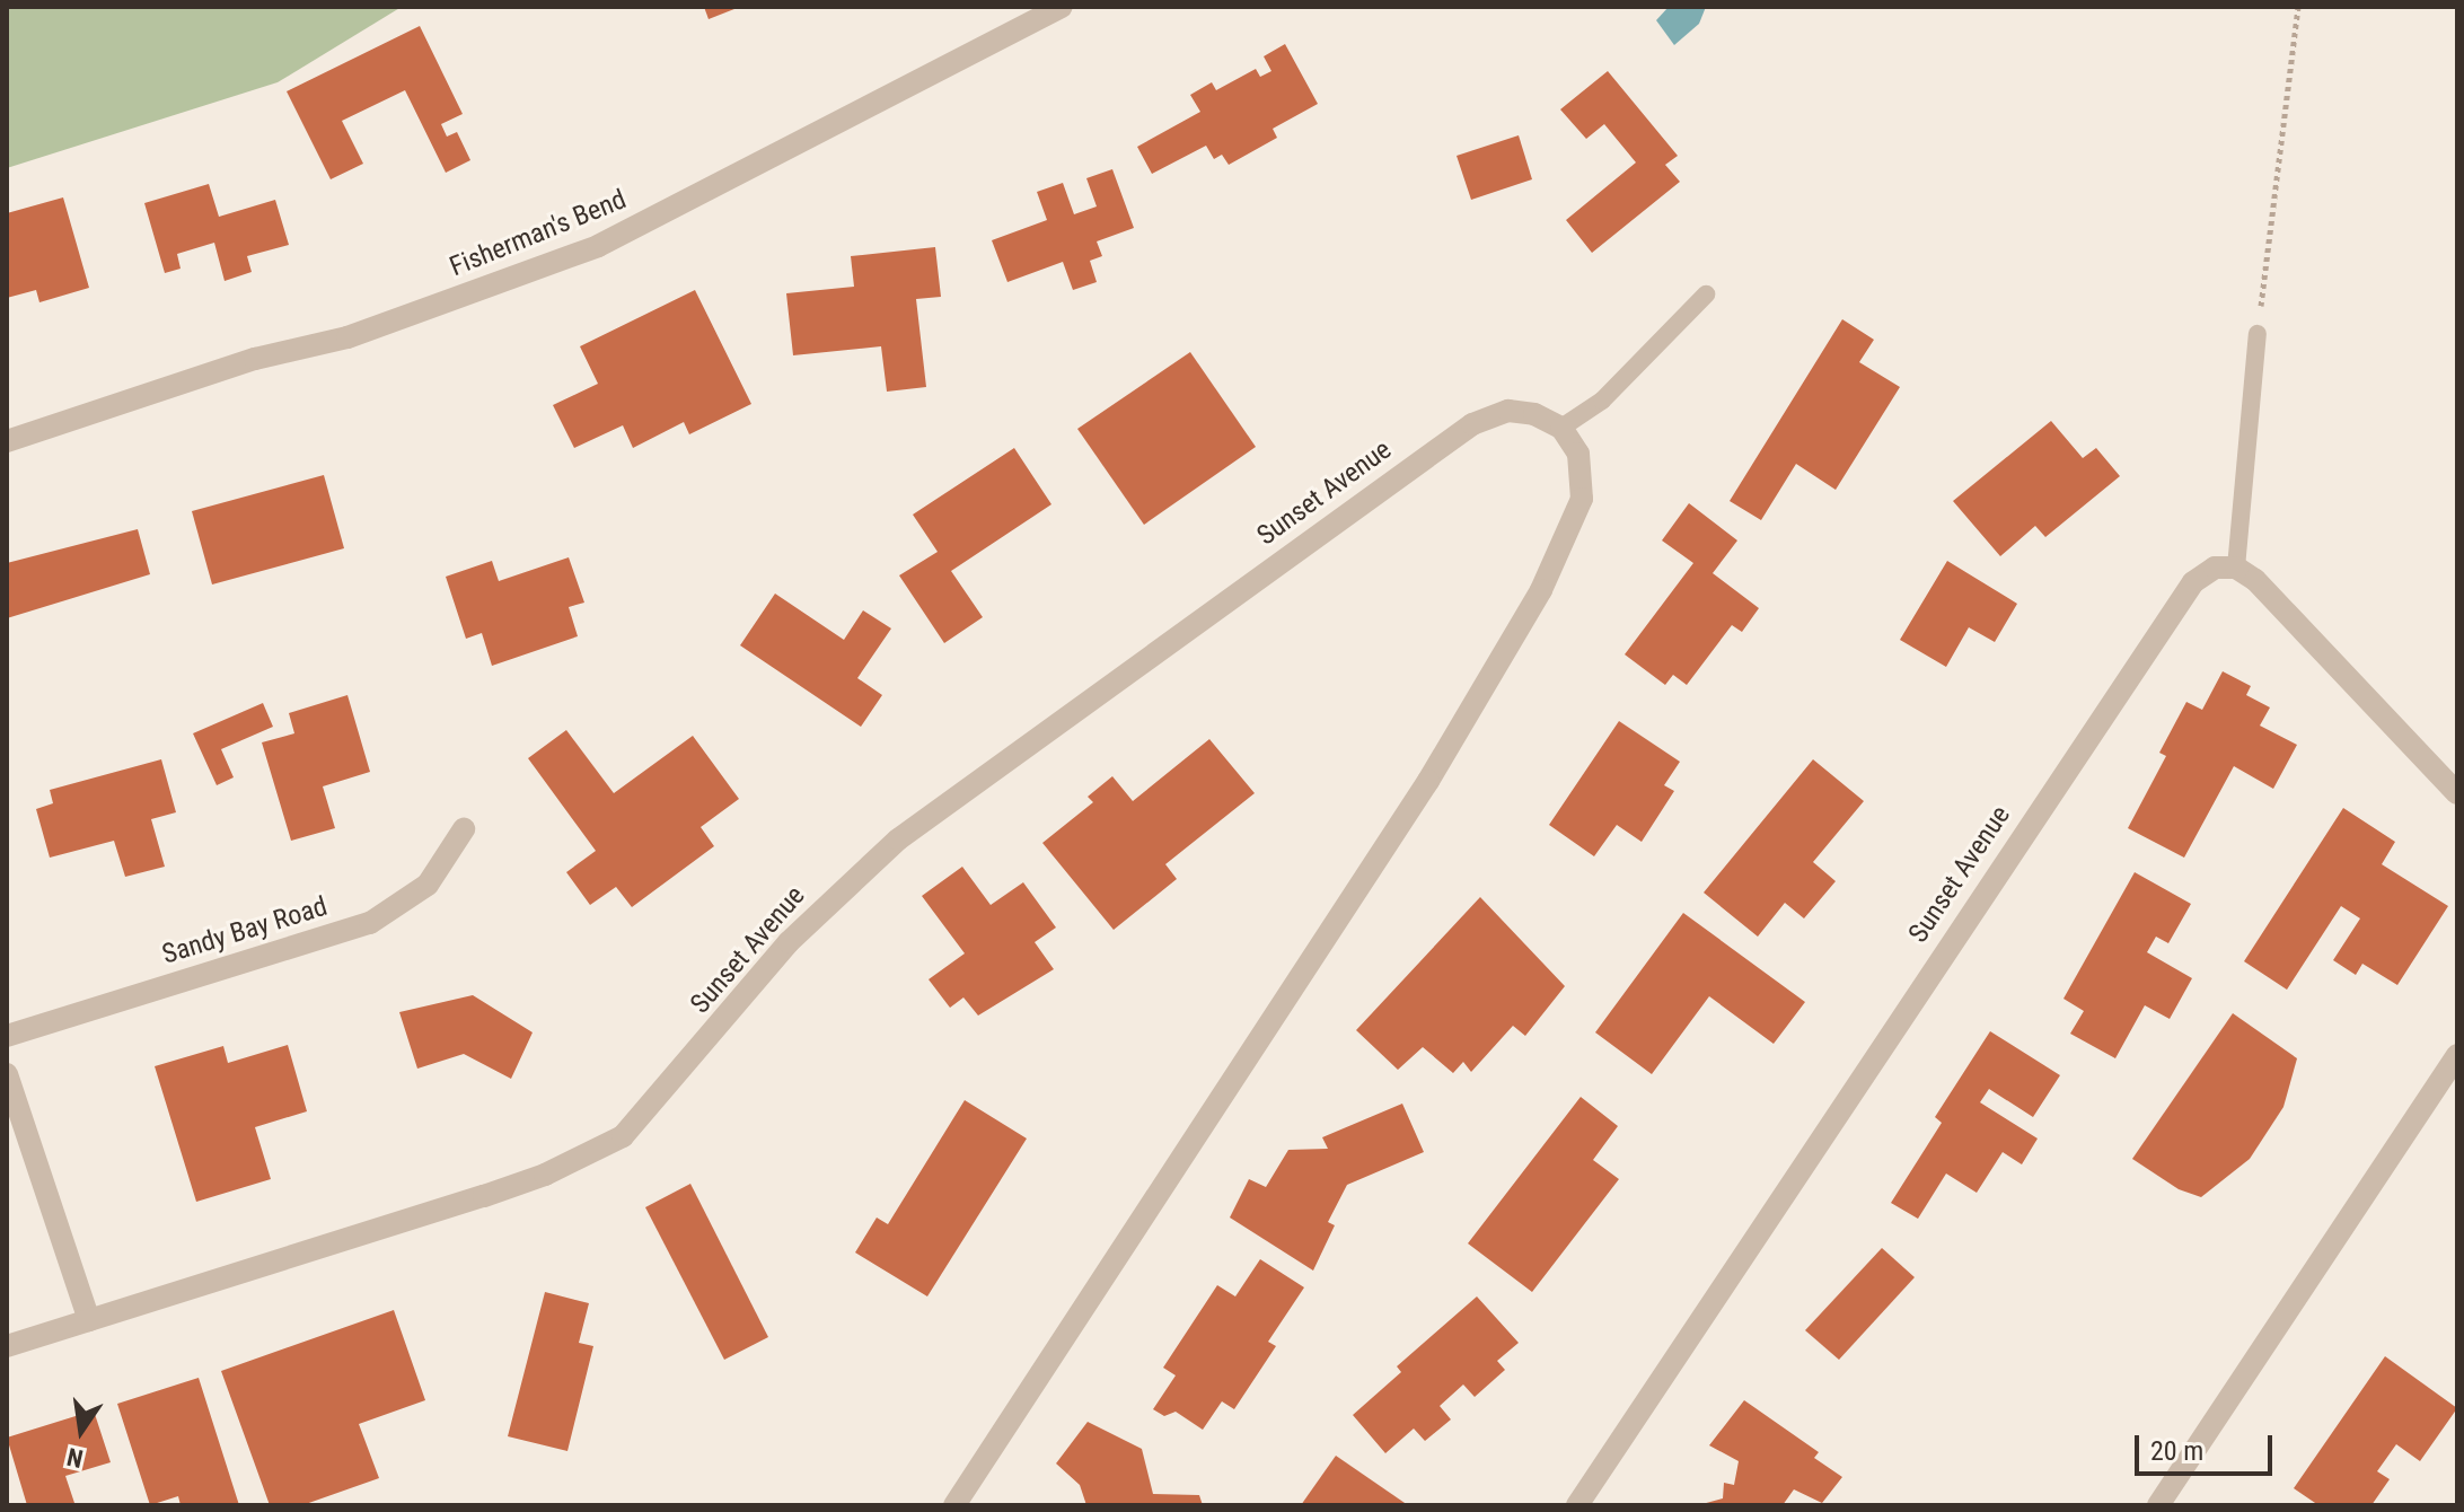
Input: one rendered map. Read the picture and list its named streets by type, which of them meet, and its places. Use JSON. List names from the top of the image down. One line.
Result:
{"streets":{"street":["Fisherman's Bend","Sunset Avenue","Sandy Bay Road"]},"scale_bar":"20 m","north":"bottom"}
